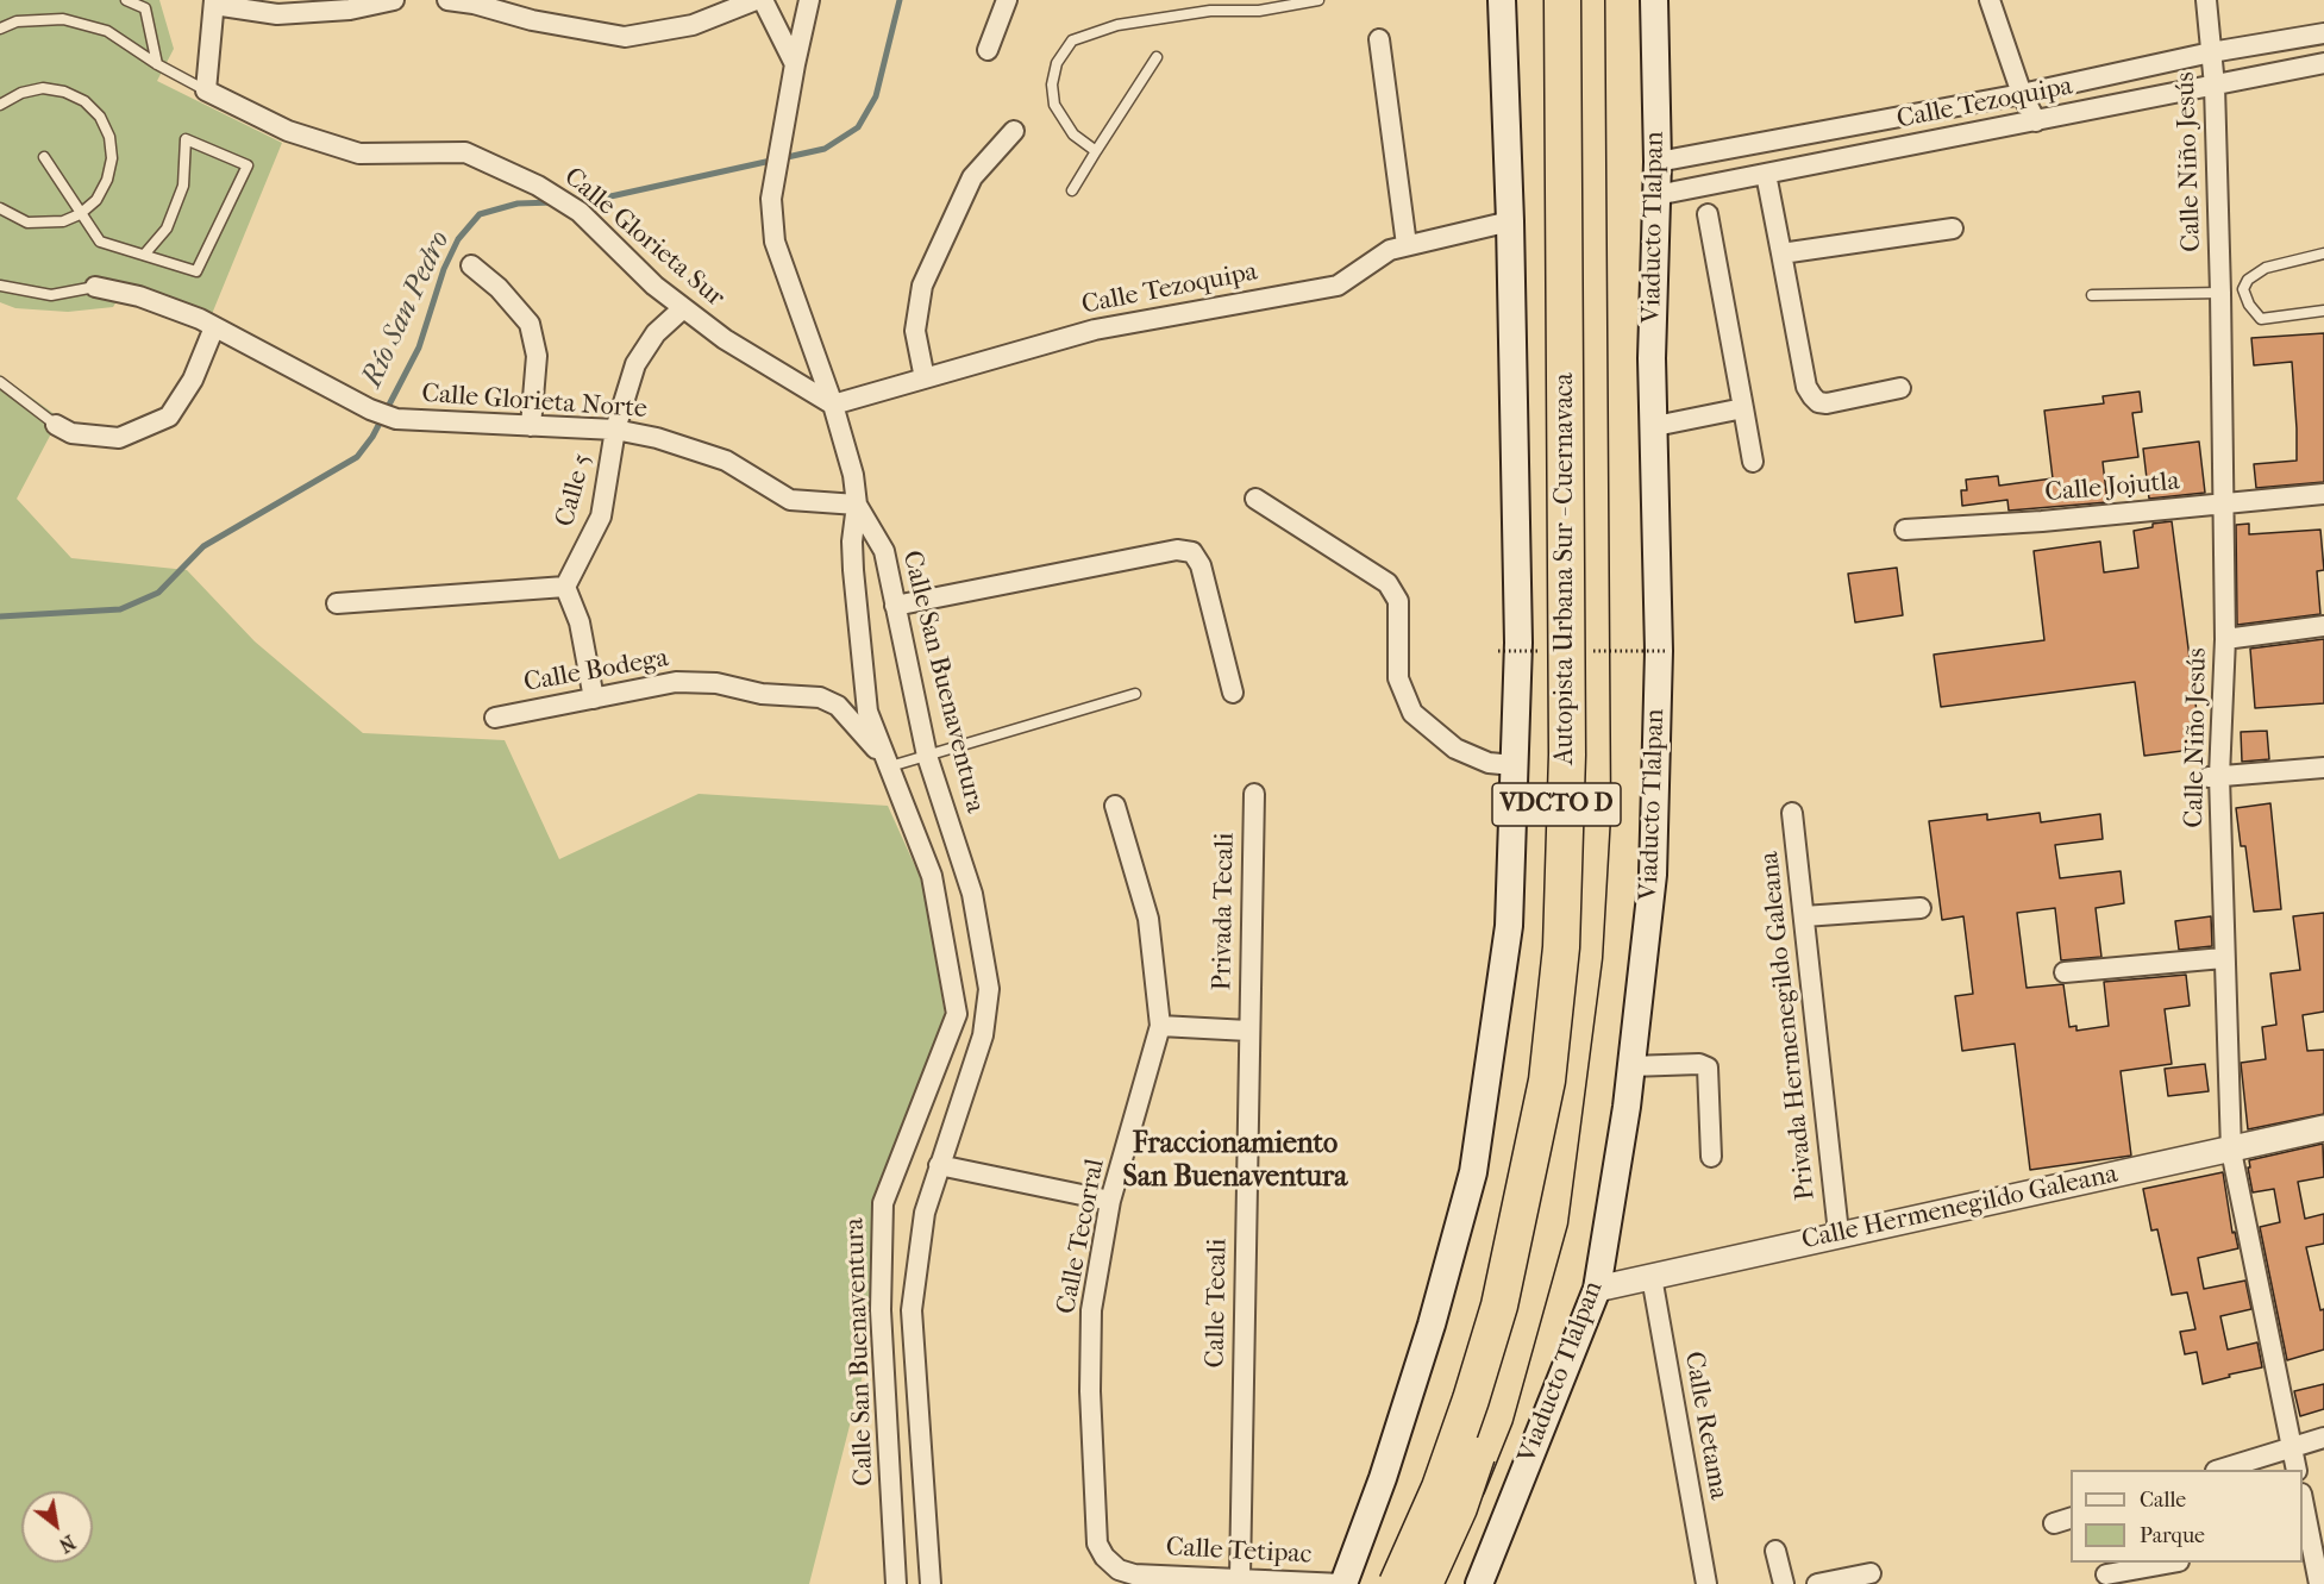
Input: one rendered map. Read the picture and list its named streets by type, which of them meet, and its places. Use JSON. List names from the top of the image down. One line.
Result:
{"streets":{"highway":["Autopista Urbana Sur - Cuernavaca","VDCTO D"],"main road":["Viaducto Tlalpan"],"street":["Calle Tezoquipa","Calle Niño Jesús","Calle Glorieta Sur","Calle Glorieta Norte","Calle Jojutla","Calle 5","Calle Bodega","Calle San Buenaventura","Privada Tecali","Privada Hermenegildo Galeana","Calle Hermenegildo Galeana","Calle Tecorral","Calle Tecali","Calle Retama","Calle Tetipac"]},"crossings":[["Calle Tezoquipa","Calle Niño Jesús"],["Calle Tezoquipa","Viaducto Tlalpan"],["Calle Tezoquipa","Calle Glorieta Sur"],["Calle Tezoquipa","Calle San Buenaventura"],["Calle Niño Jesús","Calle Jojutla"],["Calle Niño Jesús","Calle Hermenegildo Galeana"],["Viaducto Tlalpan","Calle Hermenegildo Galeana"],["Calle Glorieta Sur","Calle 5"],["Calle Glorieta Sur","Calle San Buenaventura"],["Calle Glorieta Norte","Calle 5"],["Calle Glorieta Norte","Calle San Buenaventura"],["Autopista Urbana Sur - Cuernavaca","VDCTO D"],["Calle Bodega","Calle San Buenaventura"],["Privada Tecali","Calle Tecali"],["Privada Hermenegildo Galeana","Calle Hermenegildo Galeana"],["Calle Hermenegildo Galeana","Calle Retama"],["Calle Tecorral","Calle Tetipac"],["Calle Tecali","Calle Tetipac"]],"districts":["Fraccionamiento San Buenaventura"],"water":["Río San Pedro"],"legend":["Calle","Parque"],"north":"bottom right"}
